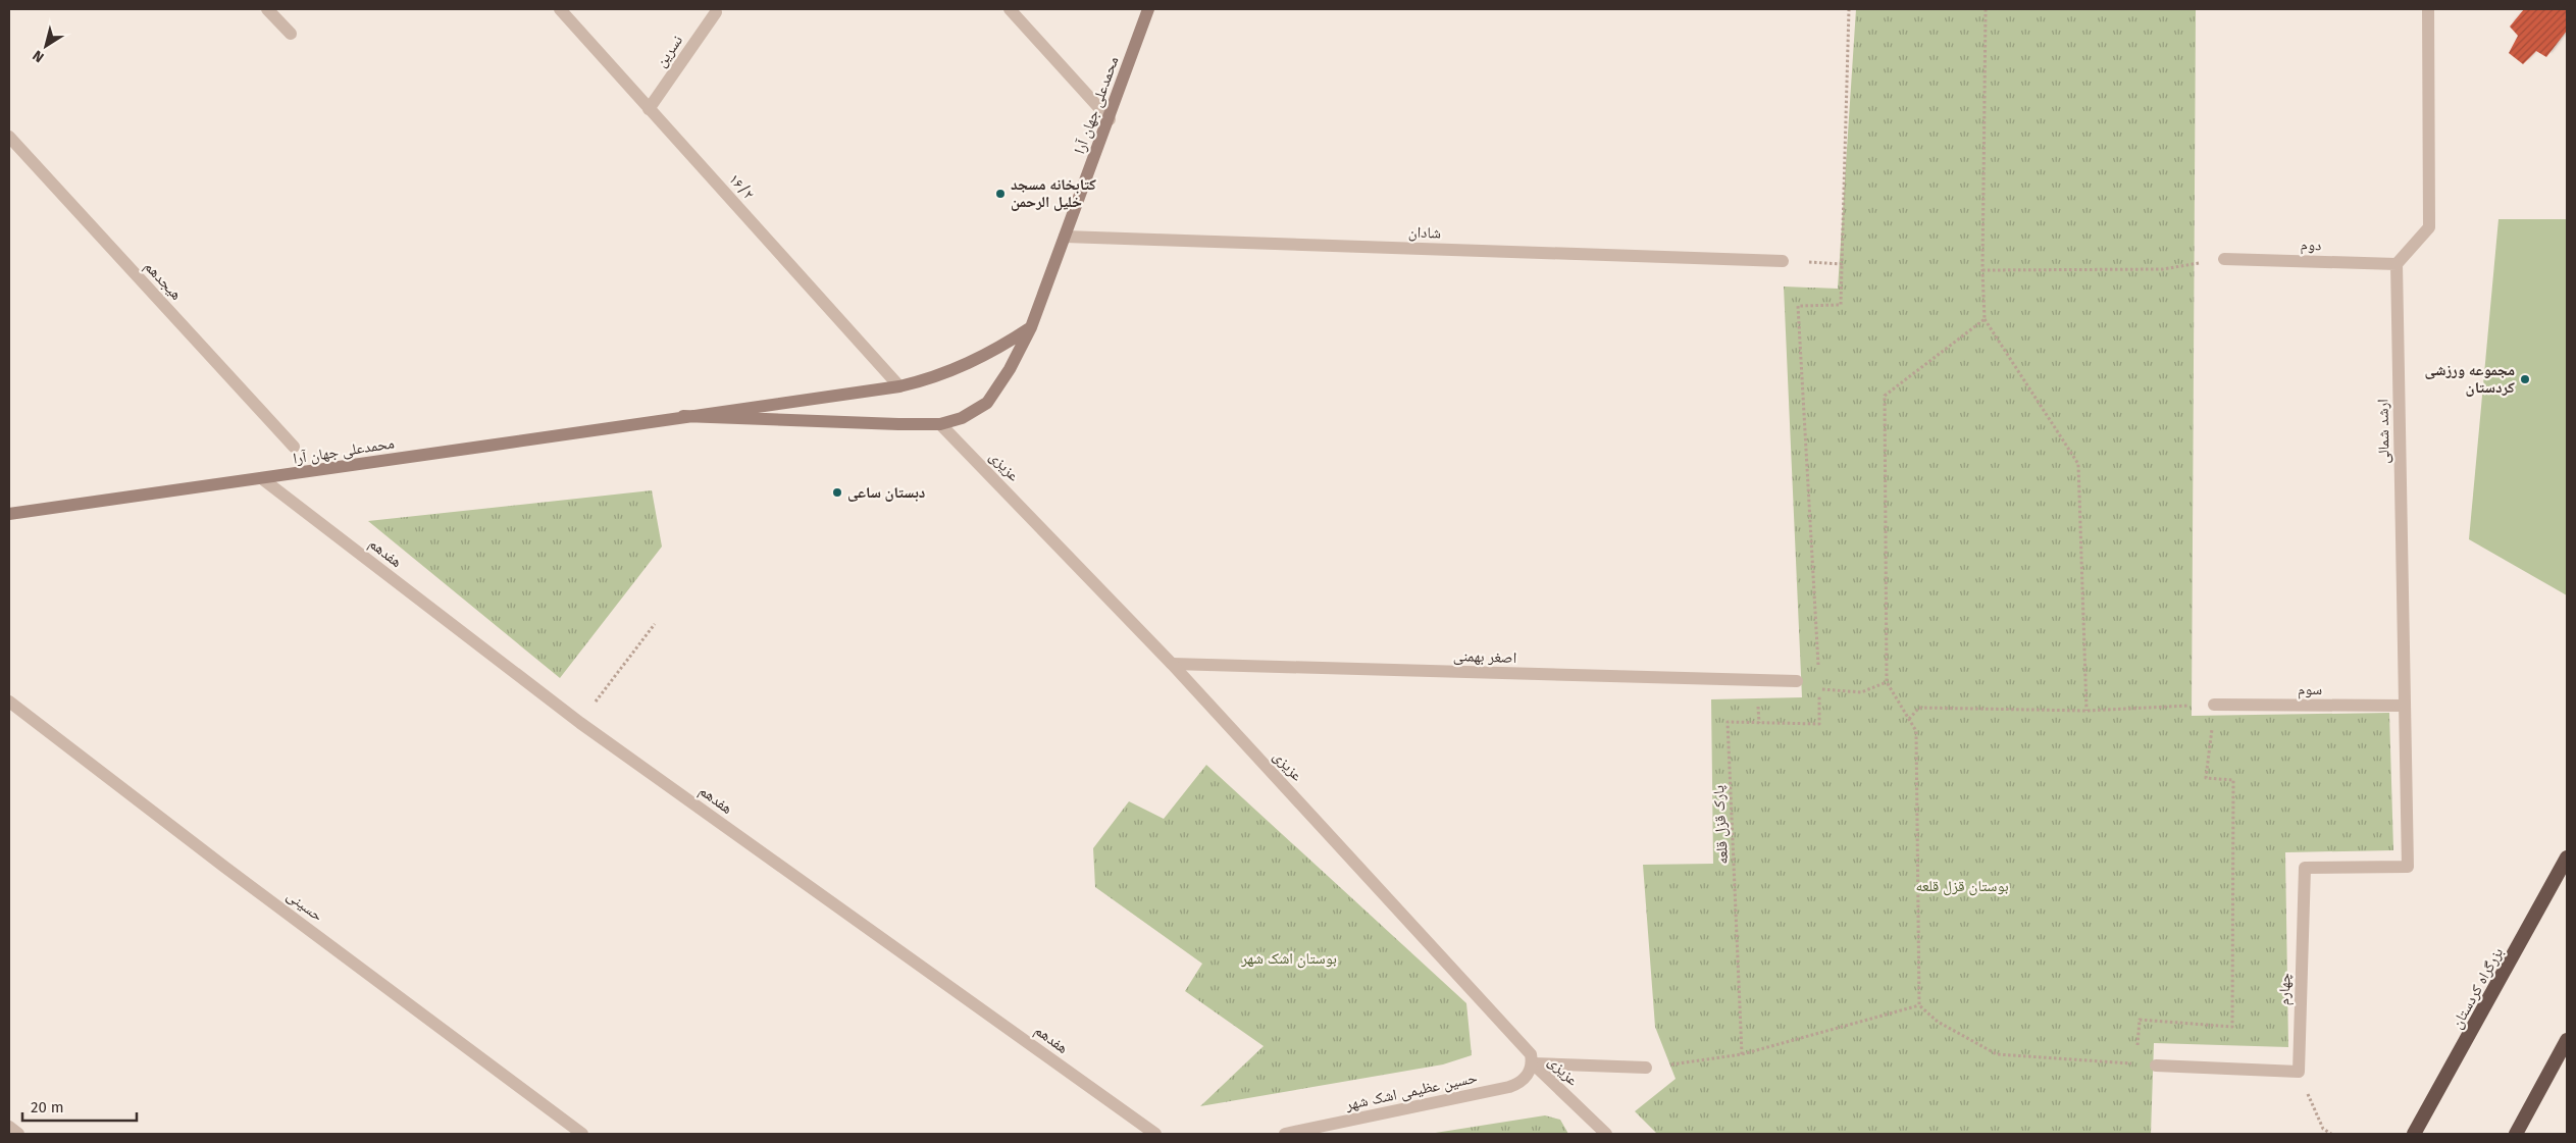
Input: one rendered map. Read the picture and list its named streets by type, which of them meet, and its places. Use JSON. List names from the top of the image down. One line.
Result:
{"streets":{"highway":["بزرگراه کردستان"],"main road":["محمدعلی جهان آرا"],"street":["نسرین","۱۶/۲","شادان","دوم","هیجدهم","ارشد شمالی","عزیزی","هفدهم","اصغر بهمنی","سوم","حسینی","چهارم","حسین عظیمی اشک شهر"],"path":["پارک قزل قلعه"]},"crossings":[["نسرین","۱۶/۲"],["محمدعلی جهان آرا","شادان"],["محمدعلی جهان آرا","عزیزی"],["محمدعلی جهان آرا","هفدهم"],["دوم","ارشد شمالی"],["ارشد شمالی","سوم"],["ارشد شمالی","چهارم"],["عزیزی","اصغر بهمنی"],["عزیزی","حسین عظیمی اشک شهر"]],"parks":["بوستان قزل قلعه","بوستان اشک شهر"],"places":["كتابخانه مسجد خليل الرحمن","مجموعه ورزشی کردستان","دبستان ساعی"],"scale_bar":"20 m","north":"bottom left"}
